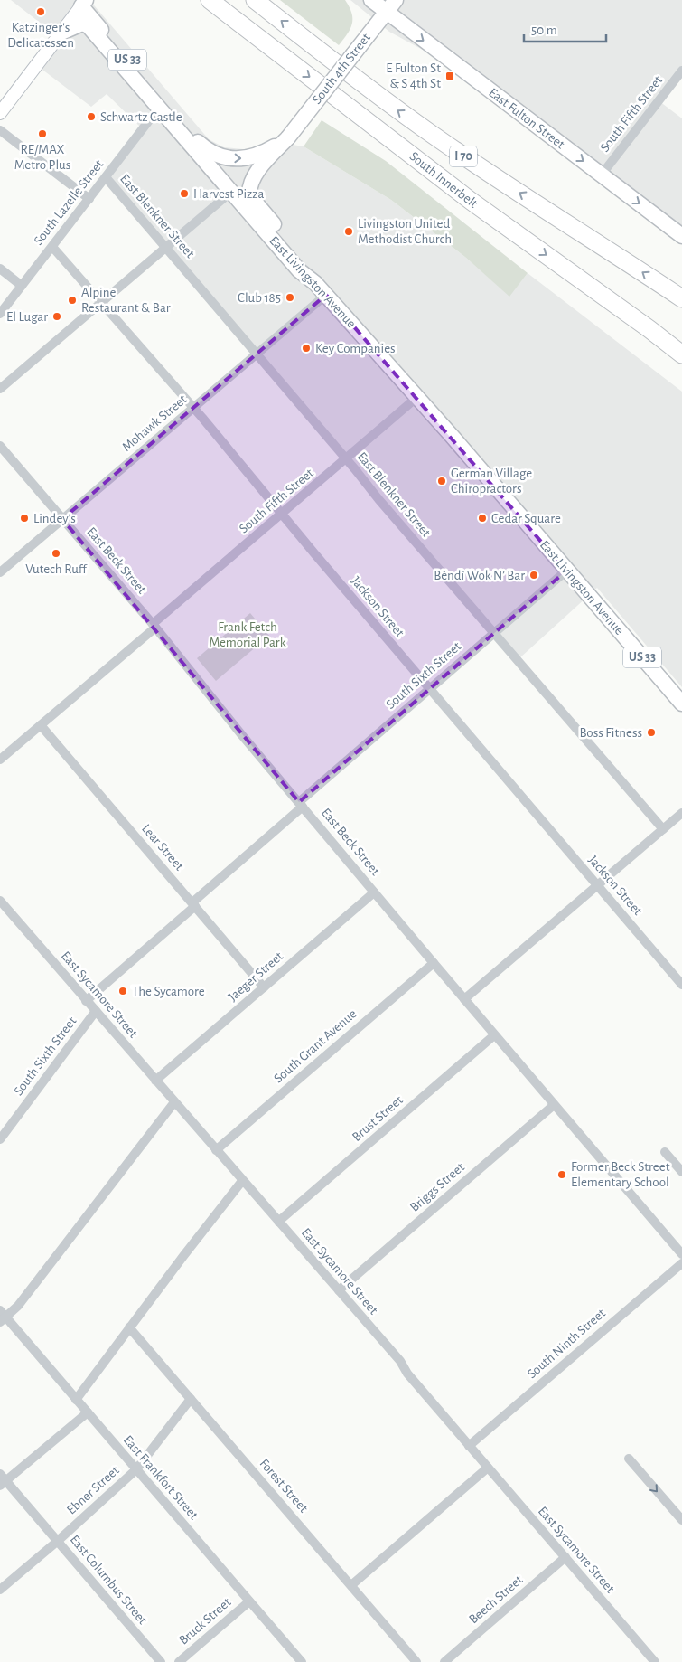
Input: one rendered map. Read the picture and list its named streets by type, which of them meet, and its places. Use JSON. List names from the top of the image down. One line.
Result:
{"streets":{"highway":["I 70","South Innerbelt"],"main road":["US 33","South 4th Street","East Fulton Street","East Livingston Avenue"],"street":["South Fifth Street","South Lazelle Street","East Blenkner Street","Mohawk Street","East Beck Street","Jackson Street","South Sixth Street","Lear Street","Jaeger Street","East Sycamore Street","South Grant Avenue","Brust Street","Briggs Street","South Ninth Street","East Frankfort Street","Forest Street","Ebner Street","East Columbus Street","Beech Street","Bruck Street"]},"crossings":[["South 4th Street","East Fulton Street"],["South 4th Street","East Livingston Avenue"],["South Fifth Street","East Fulton Street"],["South Fifth Street","East Blenkner Street"],["South Fifth Street","East Livingston Avenue"],["South Fifth Street","East Beck Street"],["South Fifth Street","Jackson Street"],["South Fifth Street","Lear Street"],["South Lazelle Street","East Blenkner Street"],["South Lazelle Street","East Livingston Avenue"],["South Lazelle Street","Jackson Street"],["East Blenkner Street","Mohawk Street"],["East Blenkner Street","South Sixth Street"],["East Livingston Avenue","Mohawk Street"],["East Livingston Avenue","South Sixth Street"],["Mohawk Street","East Beck Street"],["Mohawk Street","Jackson Street"],["East Beck Street","South Sixth Street"],["East Beck Street","Jaeger Street"],["East Beck Street","South Grant Avenue"],["East Beck Street","Brust Street"],["East Beck Street","Briggs Street"],["Jackson Street","South Sixth Street"],["South Sixth Street","Lear Street"],["South Sixth Street","East Sycamore Street"],["Lear Street","Jaeger Street"],["Jaeger Street","East Sycamore Street"],["East Sycamore Street","South Grant Avenue"],["East Sycamore Street","Brust Street"],["East Sycamore Street","Briggs Street"],["East Sycamore Street","South Ninth Street"],["East Sycamore Street","Beech Street"],["East Frankfort Street","Ebner Street"],["East Frankfort Street","Bruck Street"],["Forest Street","Ebner Street"],["Ebner Street","East Columbus Street"]],"one_way":["East Fulton Street"],"parks":["Frank Fetch Memorial Park"],"places":{"other":["Katzinger's Delicatessen","Schwartz Castle","RE/MAX Metro Plus","Harvest Pizza","Livingston United Methodist Church","Club 185","Alpine Restaurant & Bar","El Lugar","Key Companies","German Village Chiropractors","Lindey's","Cedar Square","Vutech Ruff","Běndì Wok N’ Bar","Boss Fitness","The Sycamore","Former Beck Street Elementary School"],"transit":["E Fulton St & S 4th St"]},"scale_bar":"50 m"}
